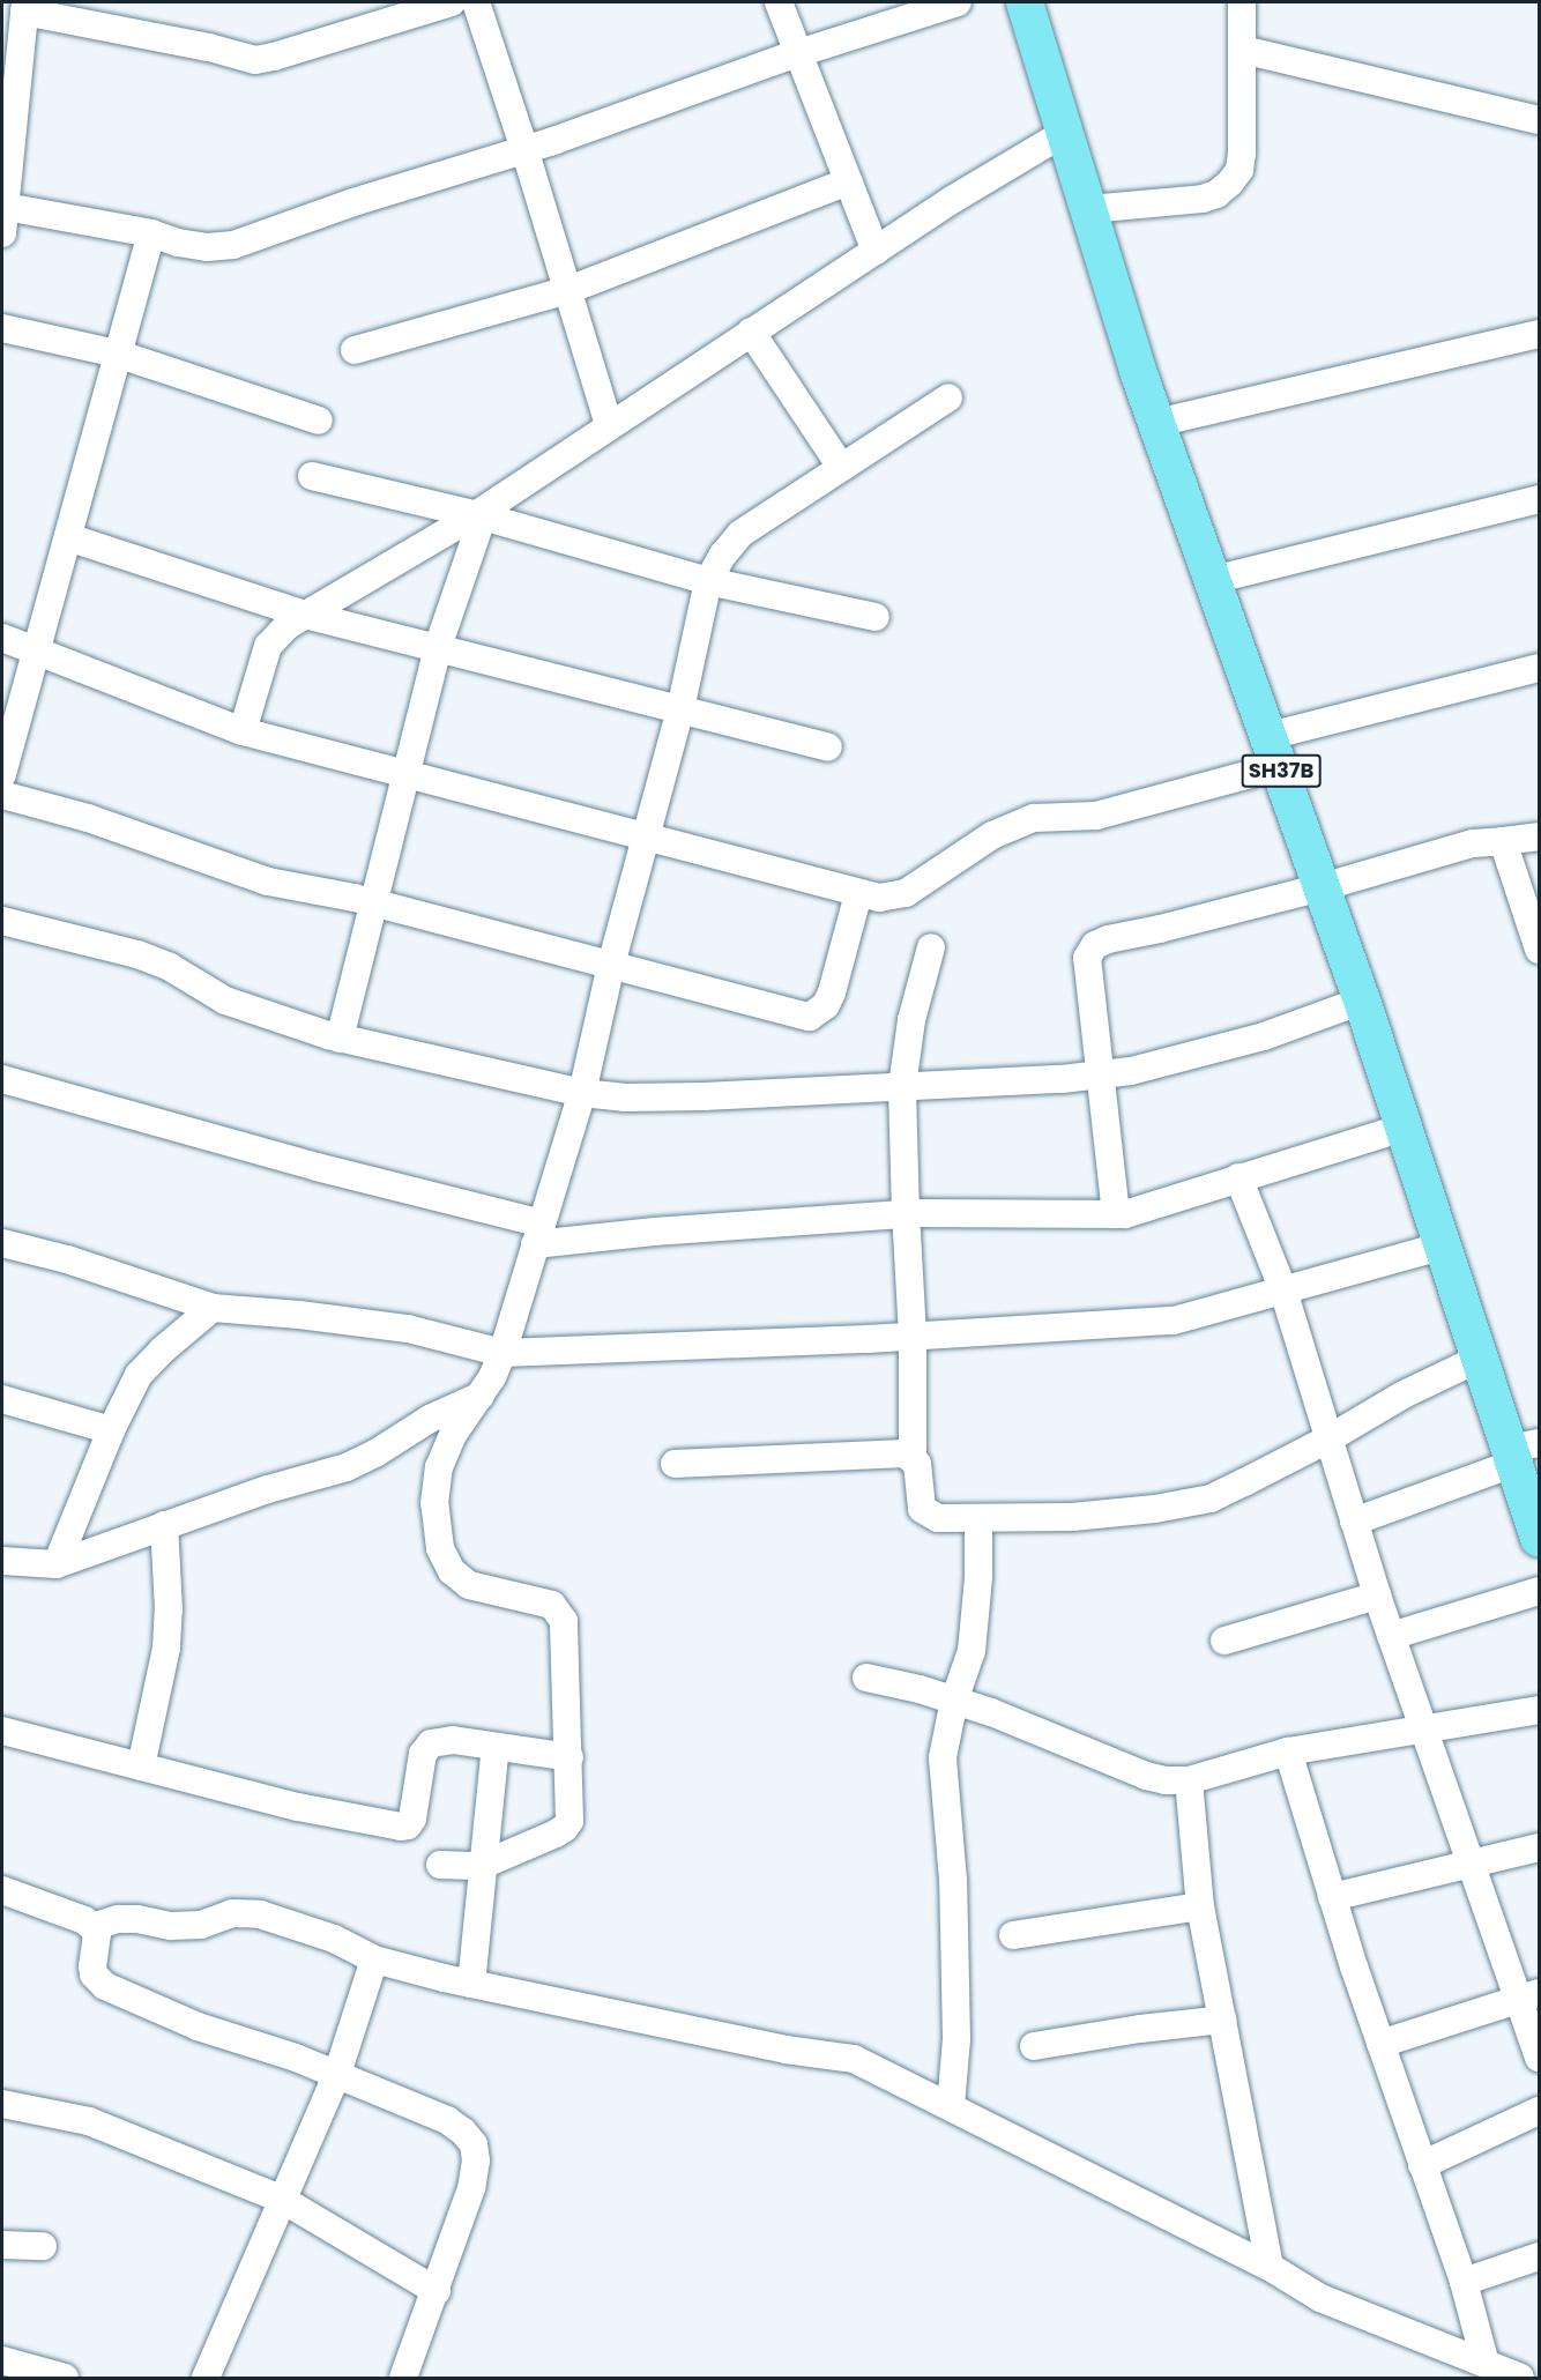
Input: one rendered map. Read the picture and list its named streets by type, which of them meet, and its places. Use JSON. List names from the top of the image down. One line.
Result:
{"streets":{"main road":["SH37B"]}}
